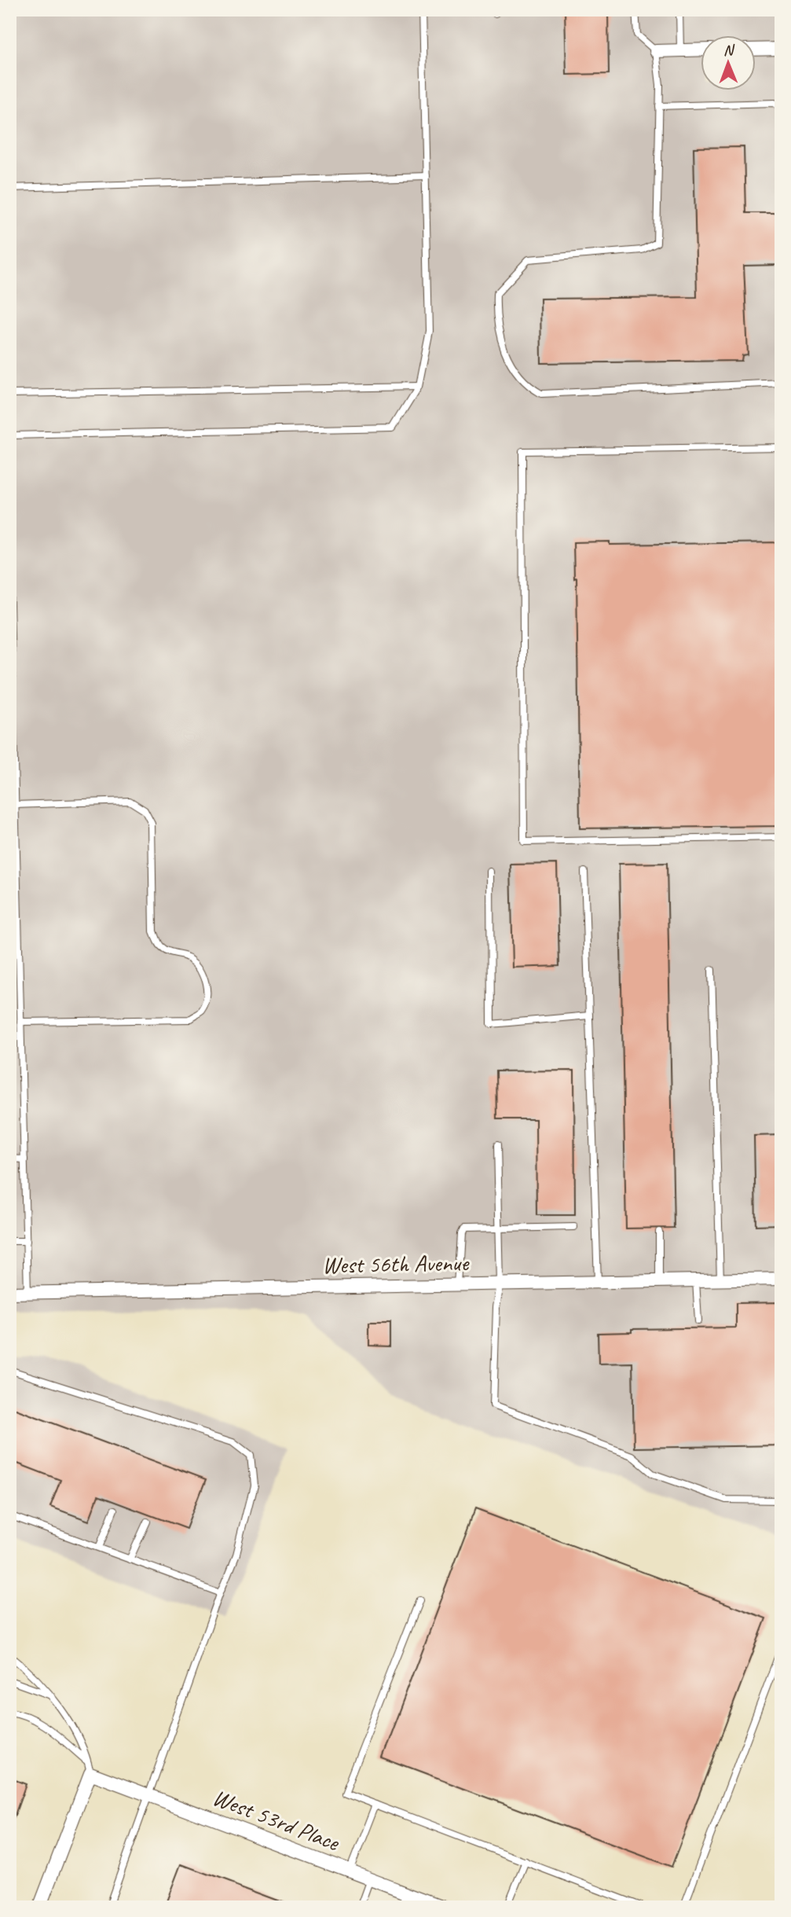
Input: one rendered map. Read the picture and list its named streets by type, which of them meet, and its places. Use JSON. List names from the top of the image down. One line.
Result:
{"streets":{"street":["West 56th Avenue","West 53rd Place"]},"north":"top"}
